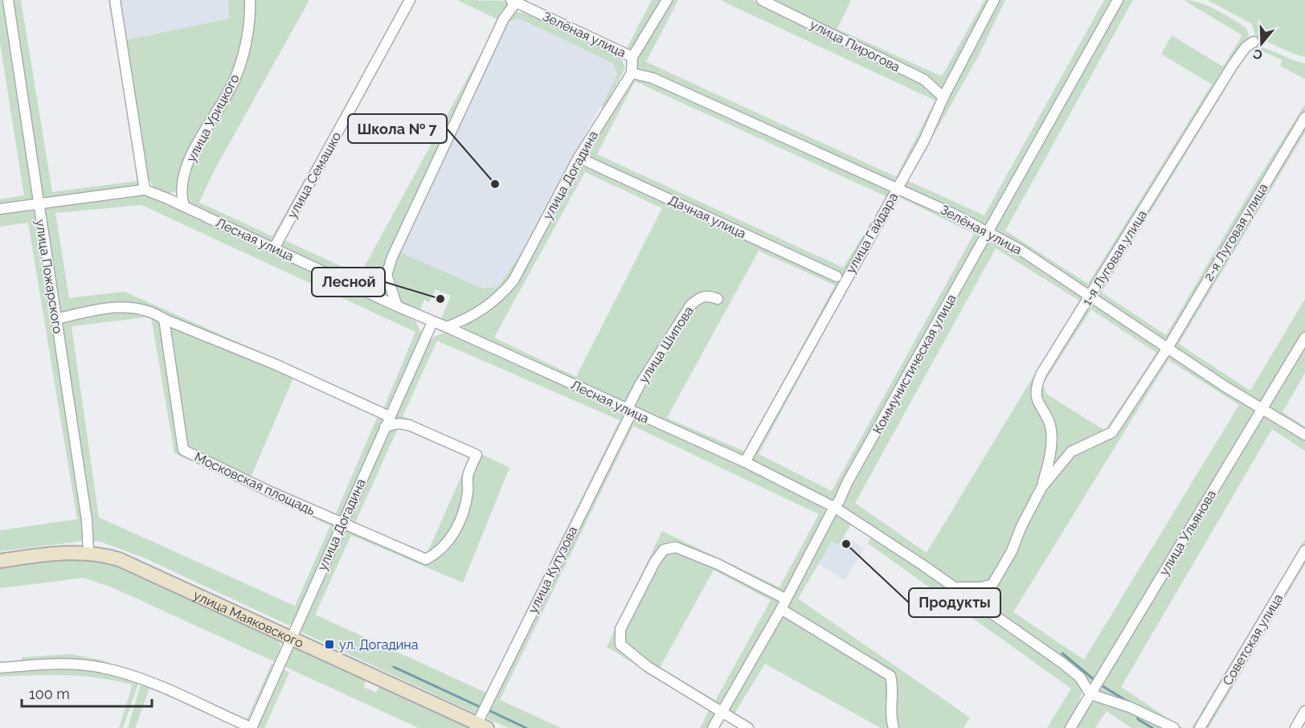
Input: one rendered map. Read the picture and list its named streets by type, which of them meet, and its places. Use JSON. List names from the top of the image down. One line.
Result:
{"streets":{"main road":["улица Маяковского"],"street":["Зелёная улица","улица Пирогова","улица Урицкого","улица Семашко","улица Догадина","Дачная улица","2-я Луговая улица","улица Гайдара","Лесная улица","1-я Луговая улица","улица Пожарского","улица Шипова","Коммунистическая улица","Московская площадь","улица Ульянова","улица Кутузова","Советская улица"]},"crossings":[["Зелёная улица","улица Догадина"],["Зелёная улица","2-я Луговая улица"],["Зелёная улица","улица Гайдара"],["Зелёная улица","1-я Луговая улица"],["Зелёная улица","Коммунистическая улица"],["Зелёная улица","улица Ульянова"],["улица Пирогова","улица Гайдара"],["улица Семашко","Лесная улица"],["улица Догадина","Дачная улица"],["улица Догадина","Лесная улица"],["улица Догадина","Московская площадь"],["улица Догадина","улица Маяковского"],["2-я Луговая улица","1-я Луговая улица"],["улица Гайдара","Лесная улица"],["Лесная улица","1-я Луговая улица"],["Лесная улица","улица Пожарского"],["Лесная улица","улица Шипова"],["Лесная улица","Коммунистическая улица"],["Лесная улица","улица Ульянова"],["Лесная улица","улица Кутузова"],["улица Пожарского","улица Маяковского"],["улица Шипова","улица Кутузова"],["улица Кутузова","улица Маяковского"]],"places":{"other":["Школа № 7","Лесной","Продукты"],"transit":["ул. Догадина"]},"scale_bar":"100 m","north":"bottom"}
